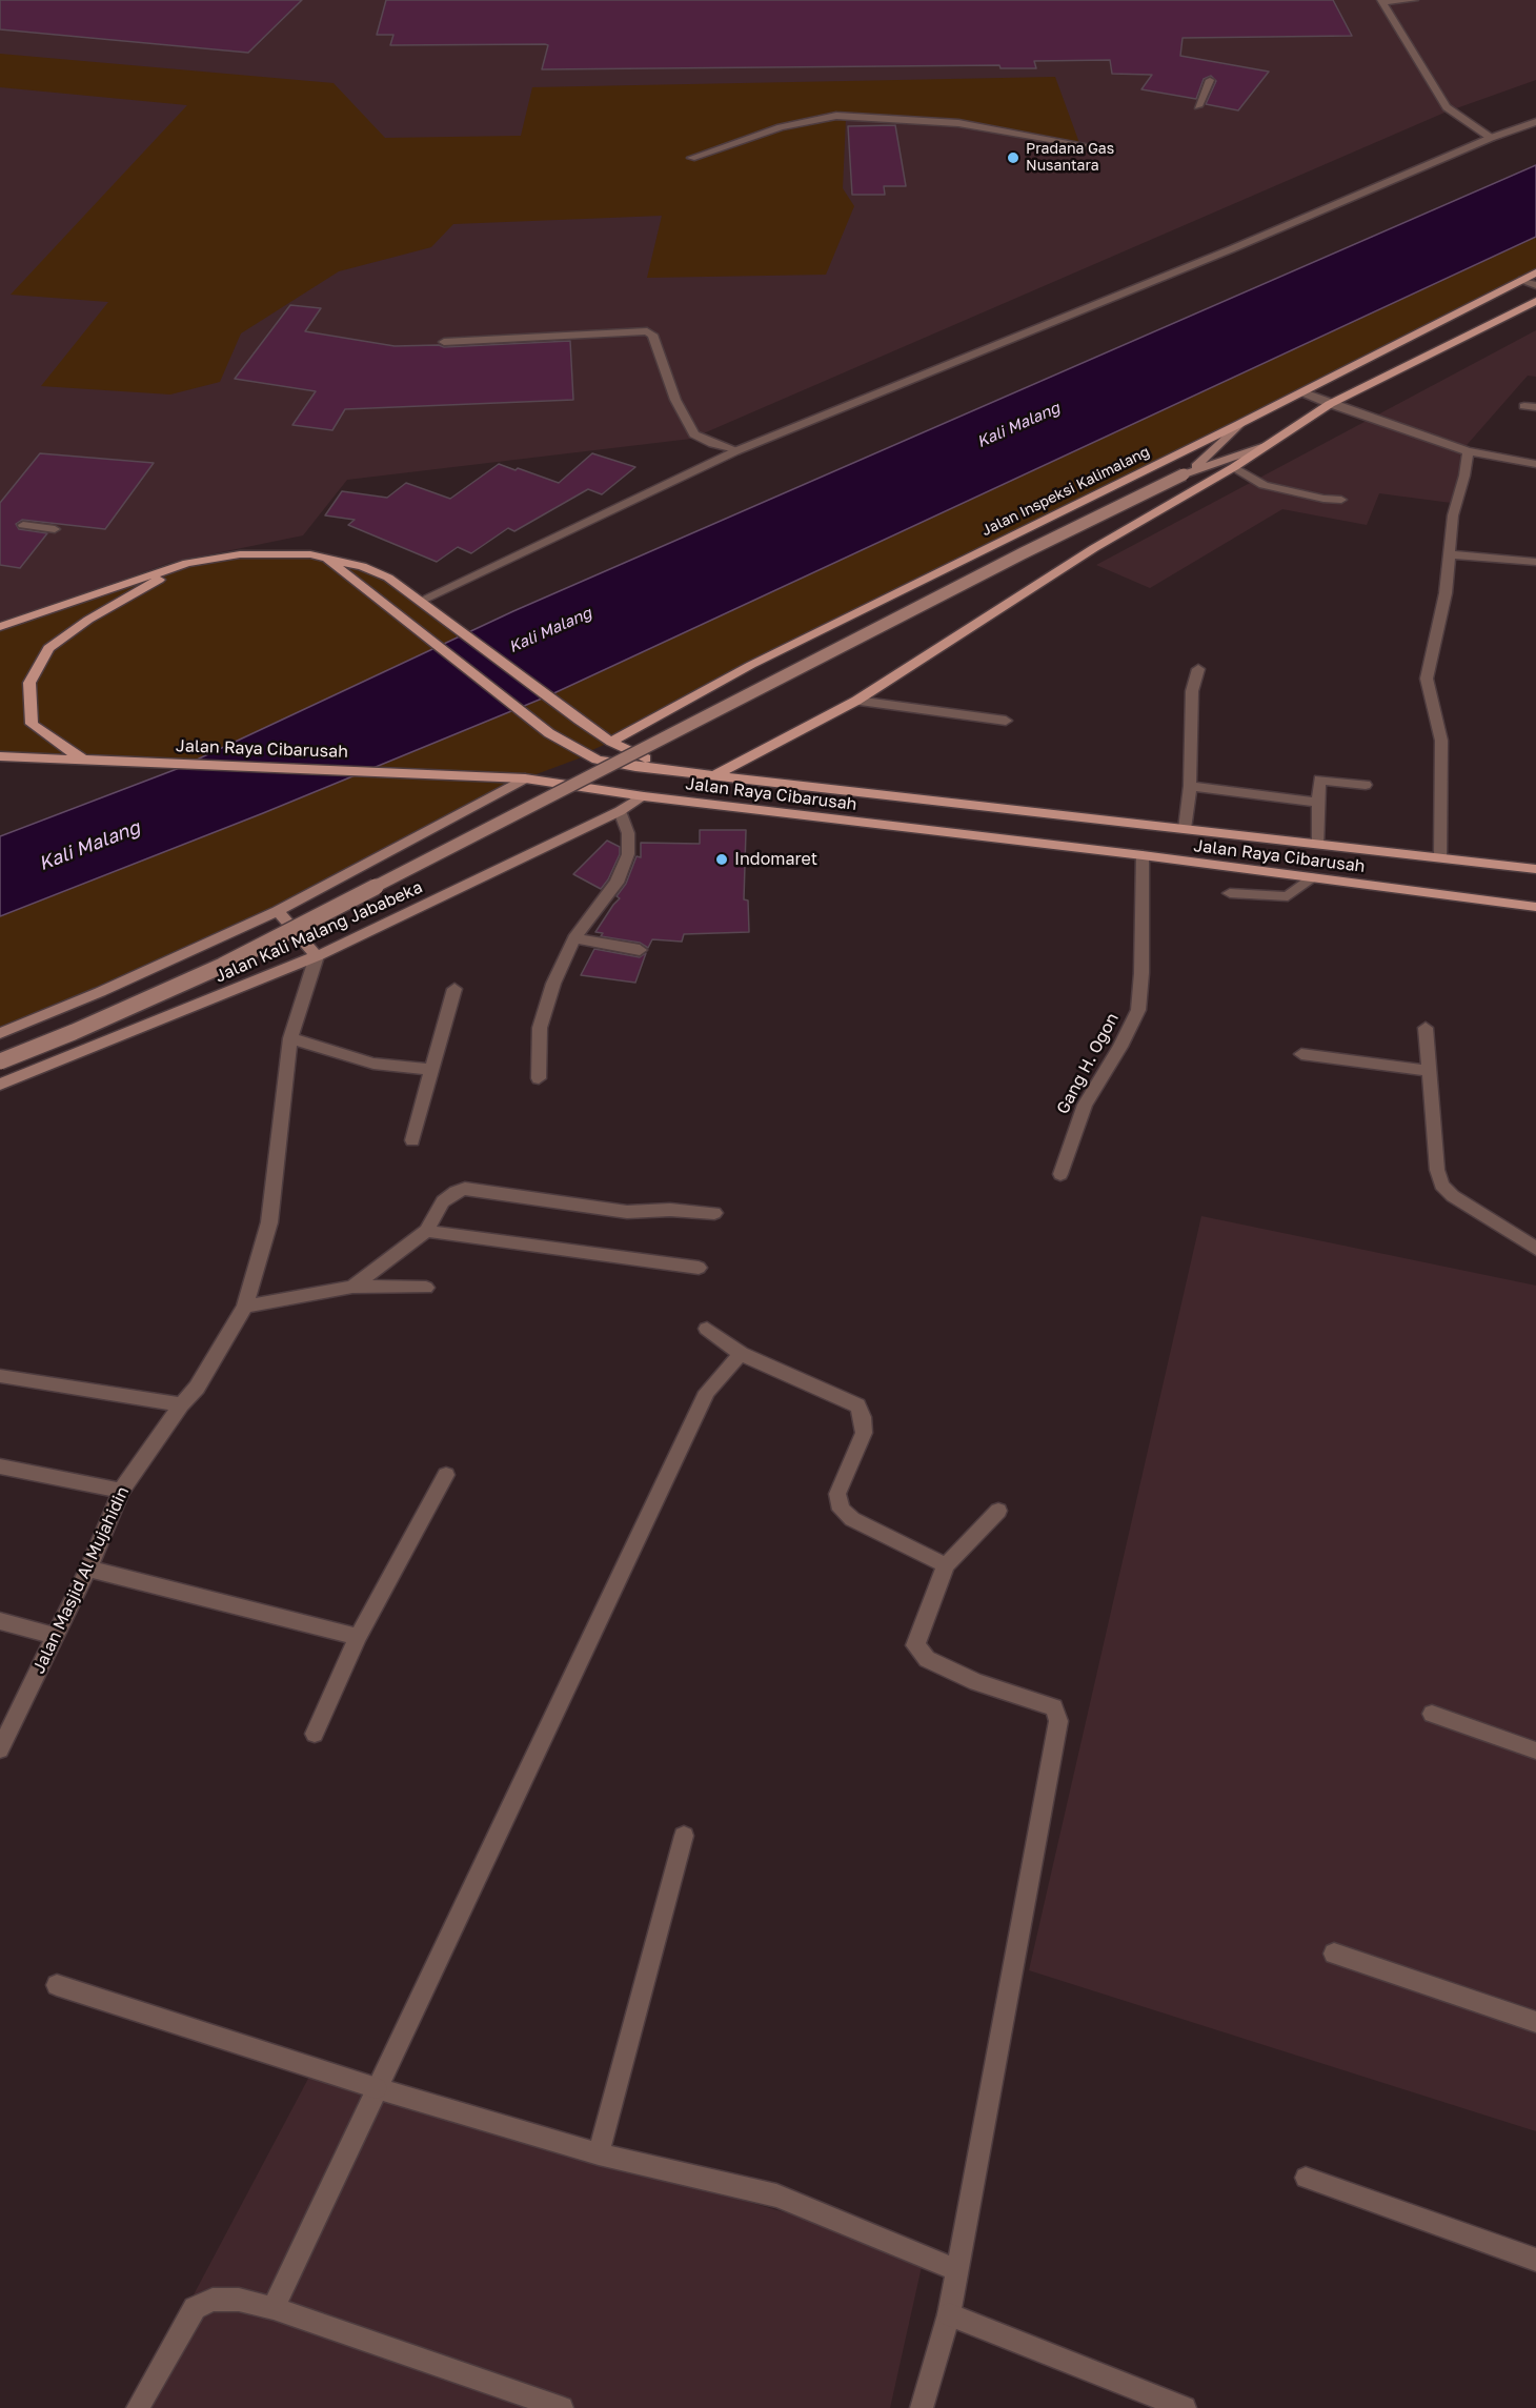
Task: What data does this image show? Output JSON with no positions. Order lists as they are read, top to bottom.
{
  "streets": {
    "main road": ["Jalan Inspeksi Kalimalang", "Jalan Raya Cibarusah", "Jalan Kali Malang Jababeka"],
    "street": ["Gang H. Ogon", "Jalan Masjid Al Mujahidin"]
  },
  "crossings": [
    ["Jalan Inspeksi Kalimalang", "Jalan Raya Cibarusah"],
    ["Jalan Raya Cibarusah", "Jalan Kali Malang Jababeka"],
    ["Jalan Raya Cibarusah", "Gang H. Ogon"],
    ["Jalan Kali Malang Jababeka", "Jalan Masjid Al Mujahidin"]
  ],
  "water": ["Kali Malang"],
  "places": ["Pradana Gas Nusantara", "Indomaret"]
}
